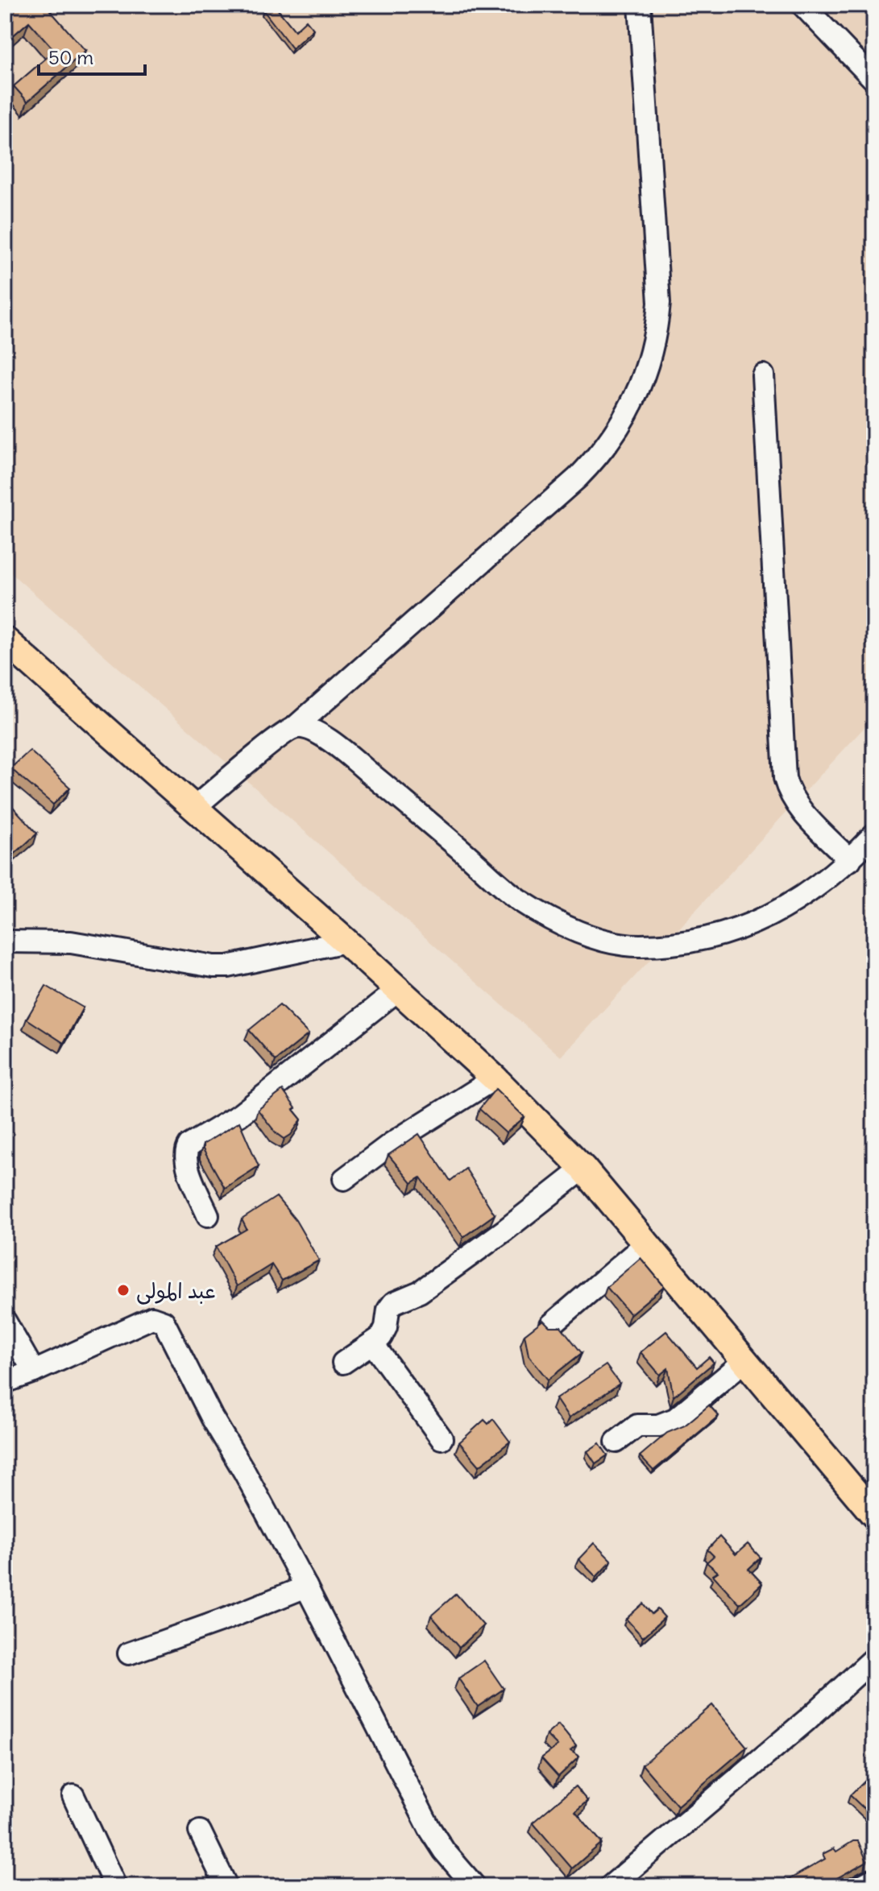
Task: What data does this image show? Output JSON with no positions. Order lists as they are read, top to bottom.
{
  "places": ["عبد المولى"],
  "scale_bar": "50 m"
}
